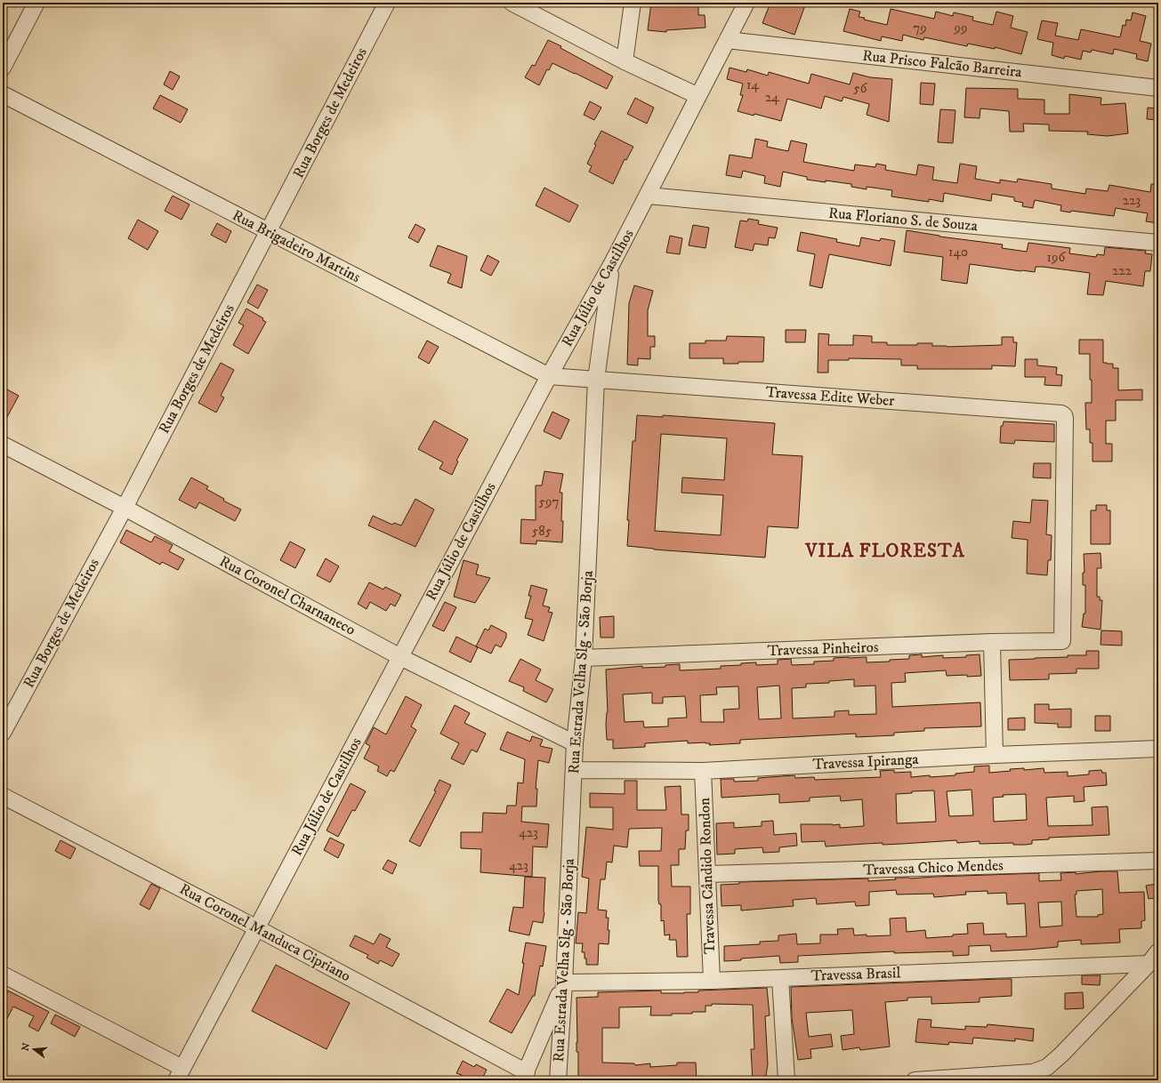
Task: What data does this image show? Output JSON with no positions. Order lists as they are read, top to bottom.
{
  "streets": {
    "street": [
      "Rua Prisco Falcão Barreira",
      "Rua Borges de Medeiros",
      "Rua Floriano S. de Souza",
      "Rua Brigadeiro Martins",
      "Rua Júlio de Castilhos",
      "Travessa Edite Weber",
      "Rua Coronel Charnaneco",
      "Travessa Pinheiros",
      "Rua Estrada Velha Slg - São Borja",
      "Travessa Ipiranga",
      "Travessa Chico Mendes",
      "Travessa Cândido Rondon",
      "Rua Coronel Manduca Cipriano",
      "Travessa Brasil"
    ]
  },
  "crossings": [
    ["Rua Prisco Falcão Barreira", "Rua Júlio de Castilhos"],
    ["Rua Borges de Medeiros", "Rua Brigadeiro Martins"],
    ["Rua Borges de Medeiros", "Rua Coronel Charnaneco"],
    ["Rua Floriano S. de Souza", "Rua Júlio de Castilhos"],
    ["Rua Brigadeiro Martins", "Rua Júlio de Castilhos"],
    ["Rua Brigadeiro Martins", "Travessa Edite Weber"],
    ["Rua Brigadeiro Martins", "Rua Estrada Velha Slg - São Borja"],
    ["Rua Júlio de Castilhos", "Rua Coronel Charnaneco"],
    ["Rua Júlio de Castilhos", "Rua Estrada Velha Slg - São Borja"],
    ["Rua Júlio de Castilhos", "Rua Coronel Manduca Cipriano"],
    ["Travessa Edite Weber", "Travessa Pinheiros"],
    ["Travessa Edite Weber", "Rua Estrada Velha Slg - São Borja"],
    ["Rua Coronel Charnaneco", "Rua Estrada Velha Slg - São Borja"],
    ["Travessa Pinheiros", "Rua Estrada Velha Slg - São Borja"],
    ["Rua Estrada Velha Slg - São Borja", "Travessa Ipiranga"],
    ["Rua Estrada Velha Slg - São Borja", "Travessa Brasil"],
    ["Travessa Ipiranga", "Travessa Cândido Rondon"],
    ["Travessa Chico Mendes", "Travessa Cândido Rondon"],
    ["Travessa Cândido Rondon", "Travessa Brasil"]
  ],
  "districts": ["VILA FLORESTA"],
  "house_numbers": [
    "79",
    "99",
    "14",
    "56",
    "24",
    "223",
    "140",
    "196",
    "222",
    "597",
    "585",
    "423",
    "423"
  ],
  "north": "left"
}
